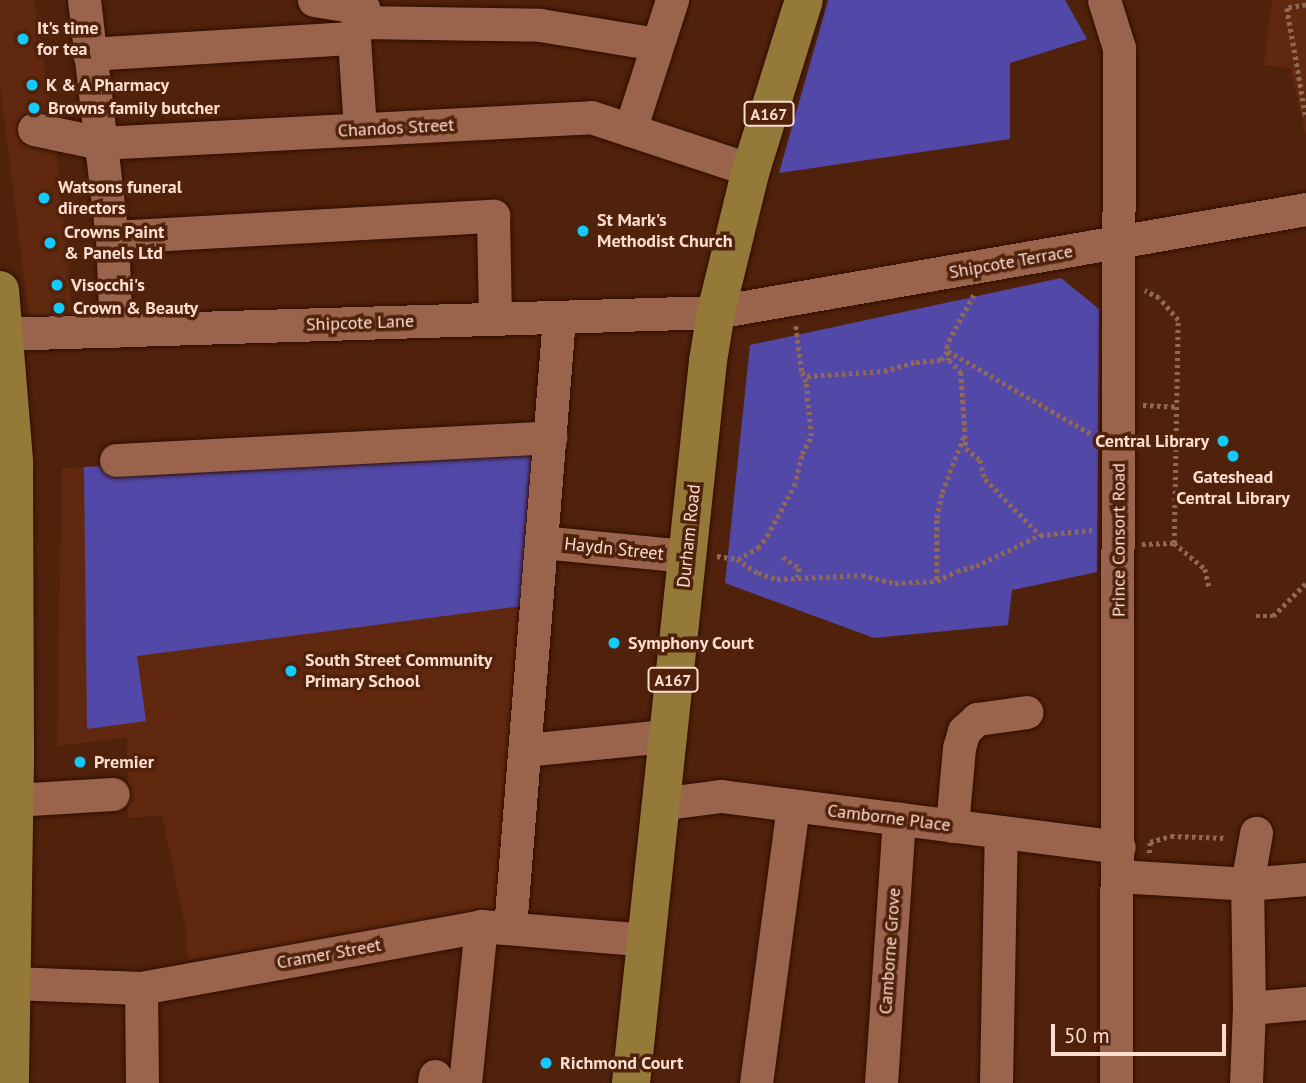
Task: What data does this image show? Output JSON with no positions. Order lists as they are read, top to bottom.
{
  "streets": {
    "main road": ["A167", "Durham Road"],
    "street": [
      "Chandos Street",
      "Shipcote Terrace",
      "Shipcote Lane",
      "Prince Consort Road",
      "Haydn Street",
      "Camborne Place",
      "Camborne Grove",
      "Cramer Street"
    ]
  },
  "crossings": [
    ["Chandos Street", "Durham Road"],
    ["Shipcote Terrace", "Shipcote Lane"],
    ["Shipcote Terrace", "Durham Road"],
    ["Shipcote Terrace", "Prince Consort Road"],
    ["Shipcote Lane", "Durham Road"],
    ["Durham Road", "Haydn Street"],
    ["Durham Road", "Camborne Place"],
    ["Durham Road", "Cramer Street"],
    ["Prince Consort Road", "Camborne Place"],
    ["Camborne Place", "Camborne Grove"]
  ],
  "places": [
    "It's time for tea",
    "K & A Pharmacy",
    "Browns family butcher",
    "Watsons funeral directors",
    "St Mark's Methodist Church",
    "Crowns Paint & Panels Ltd",
    "Visocchi's",
    "Crown & Beauty",
    "Central Library",
    "Gateshead Central Library",
    "Symphony Court",
    "South Street Community Primary School",
    "Premier",
    "Richmond Court"
  ],
  "scale_bar": "50 m"
}
